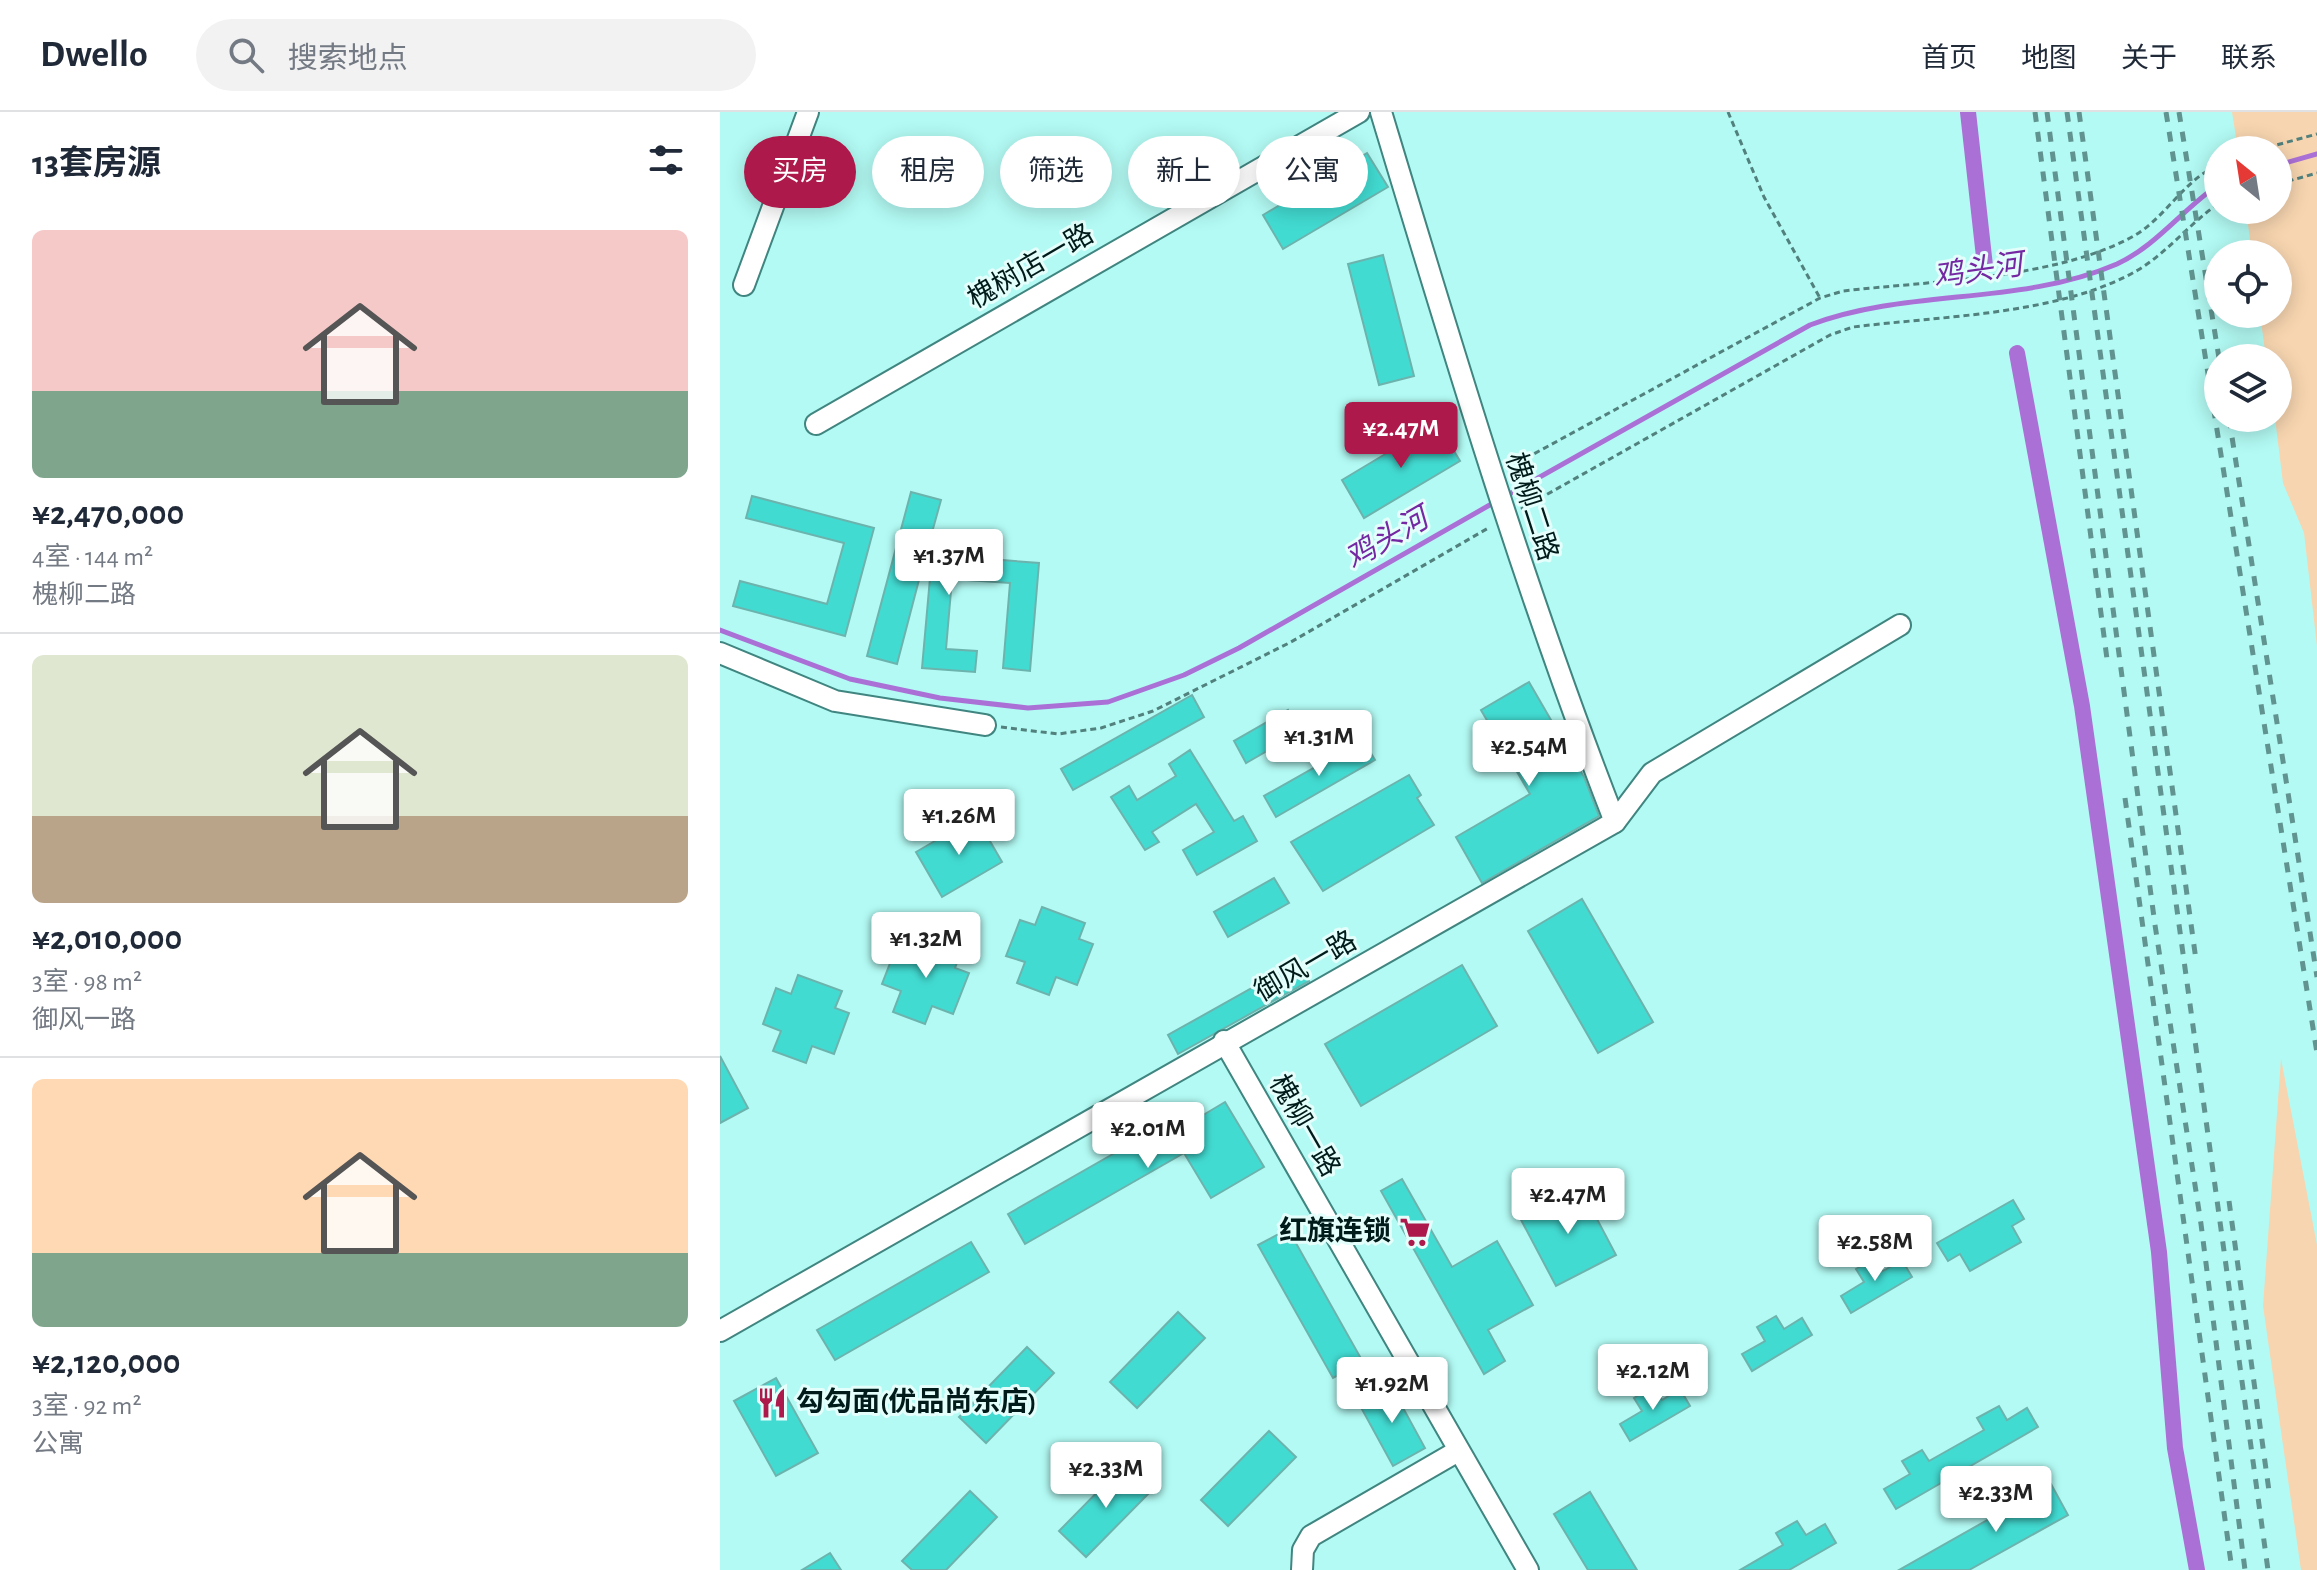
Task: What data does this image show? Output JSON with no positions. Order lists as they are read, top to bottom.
{
  "streets": {
    "street": [
      "槐树店一路",
      "槐柳二路",
      "御风一路",
      "槐柳一路"
    ]
  },
  "crossings": [
    ["槐柳二路", "御风一路"],
    ["御风一路", "槐柳一路"]
  ],
  "water": ["鸡头河"],
  "places": {
    "supermarket": ["红旗连锁"],
    "restaurant": ["勾勾面(优品尚东店)"]
  },
  "north": "top left",
  "page": {
    "header": "Dwello",
    "search": "搜索地点",
    "nav": [
      "首页",
      "地图",
      "关于",
      "联系"
    ],
    "heading": "13套房源",
    "chip": [
      "买房",
      "租房",
      "筛选",
      "新上",
      "公寓"
    ],
    "list": [
      {
        "name": "¥2,470,000",
        "note": "4室 · 144 m² · 槐柳二路"
      },
      {
        "name": "¥2,010,000",
        "note": "3室 · 98 m² · 御风一路"
      },
      {
        "name": "¥2,120,000",
        "note": "3室 · 92 m² · 公寓"
      }
    ],
    "price": [
      "¥2.47M",
      "¥1.37M",
      "¥1.31M",
      "¥2.54M",
      "¥1.26M",
      "¥1.32M",
      "¥2.01M",
      "¥2.47M",
      "¥2.58M",
      "¥2.12M",
      "¥1.92M",
      "¥2.33M",
      "¥2.33M"
    ]
  }
}
